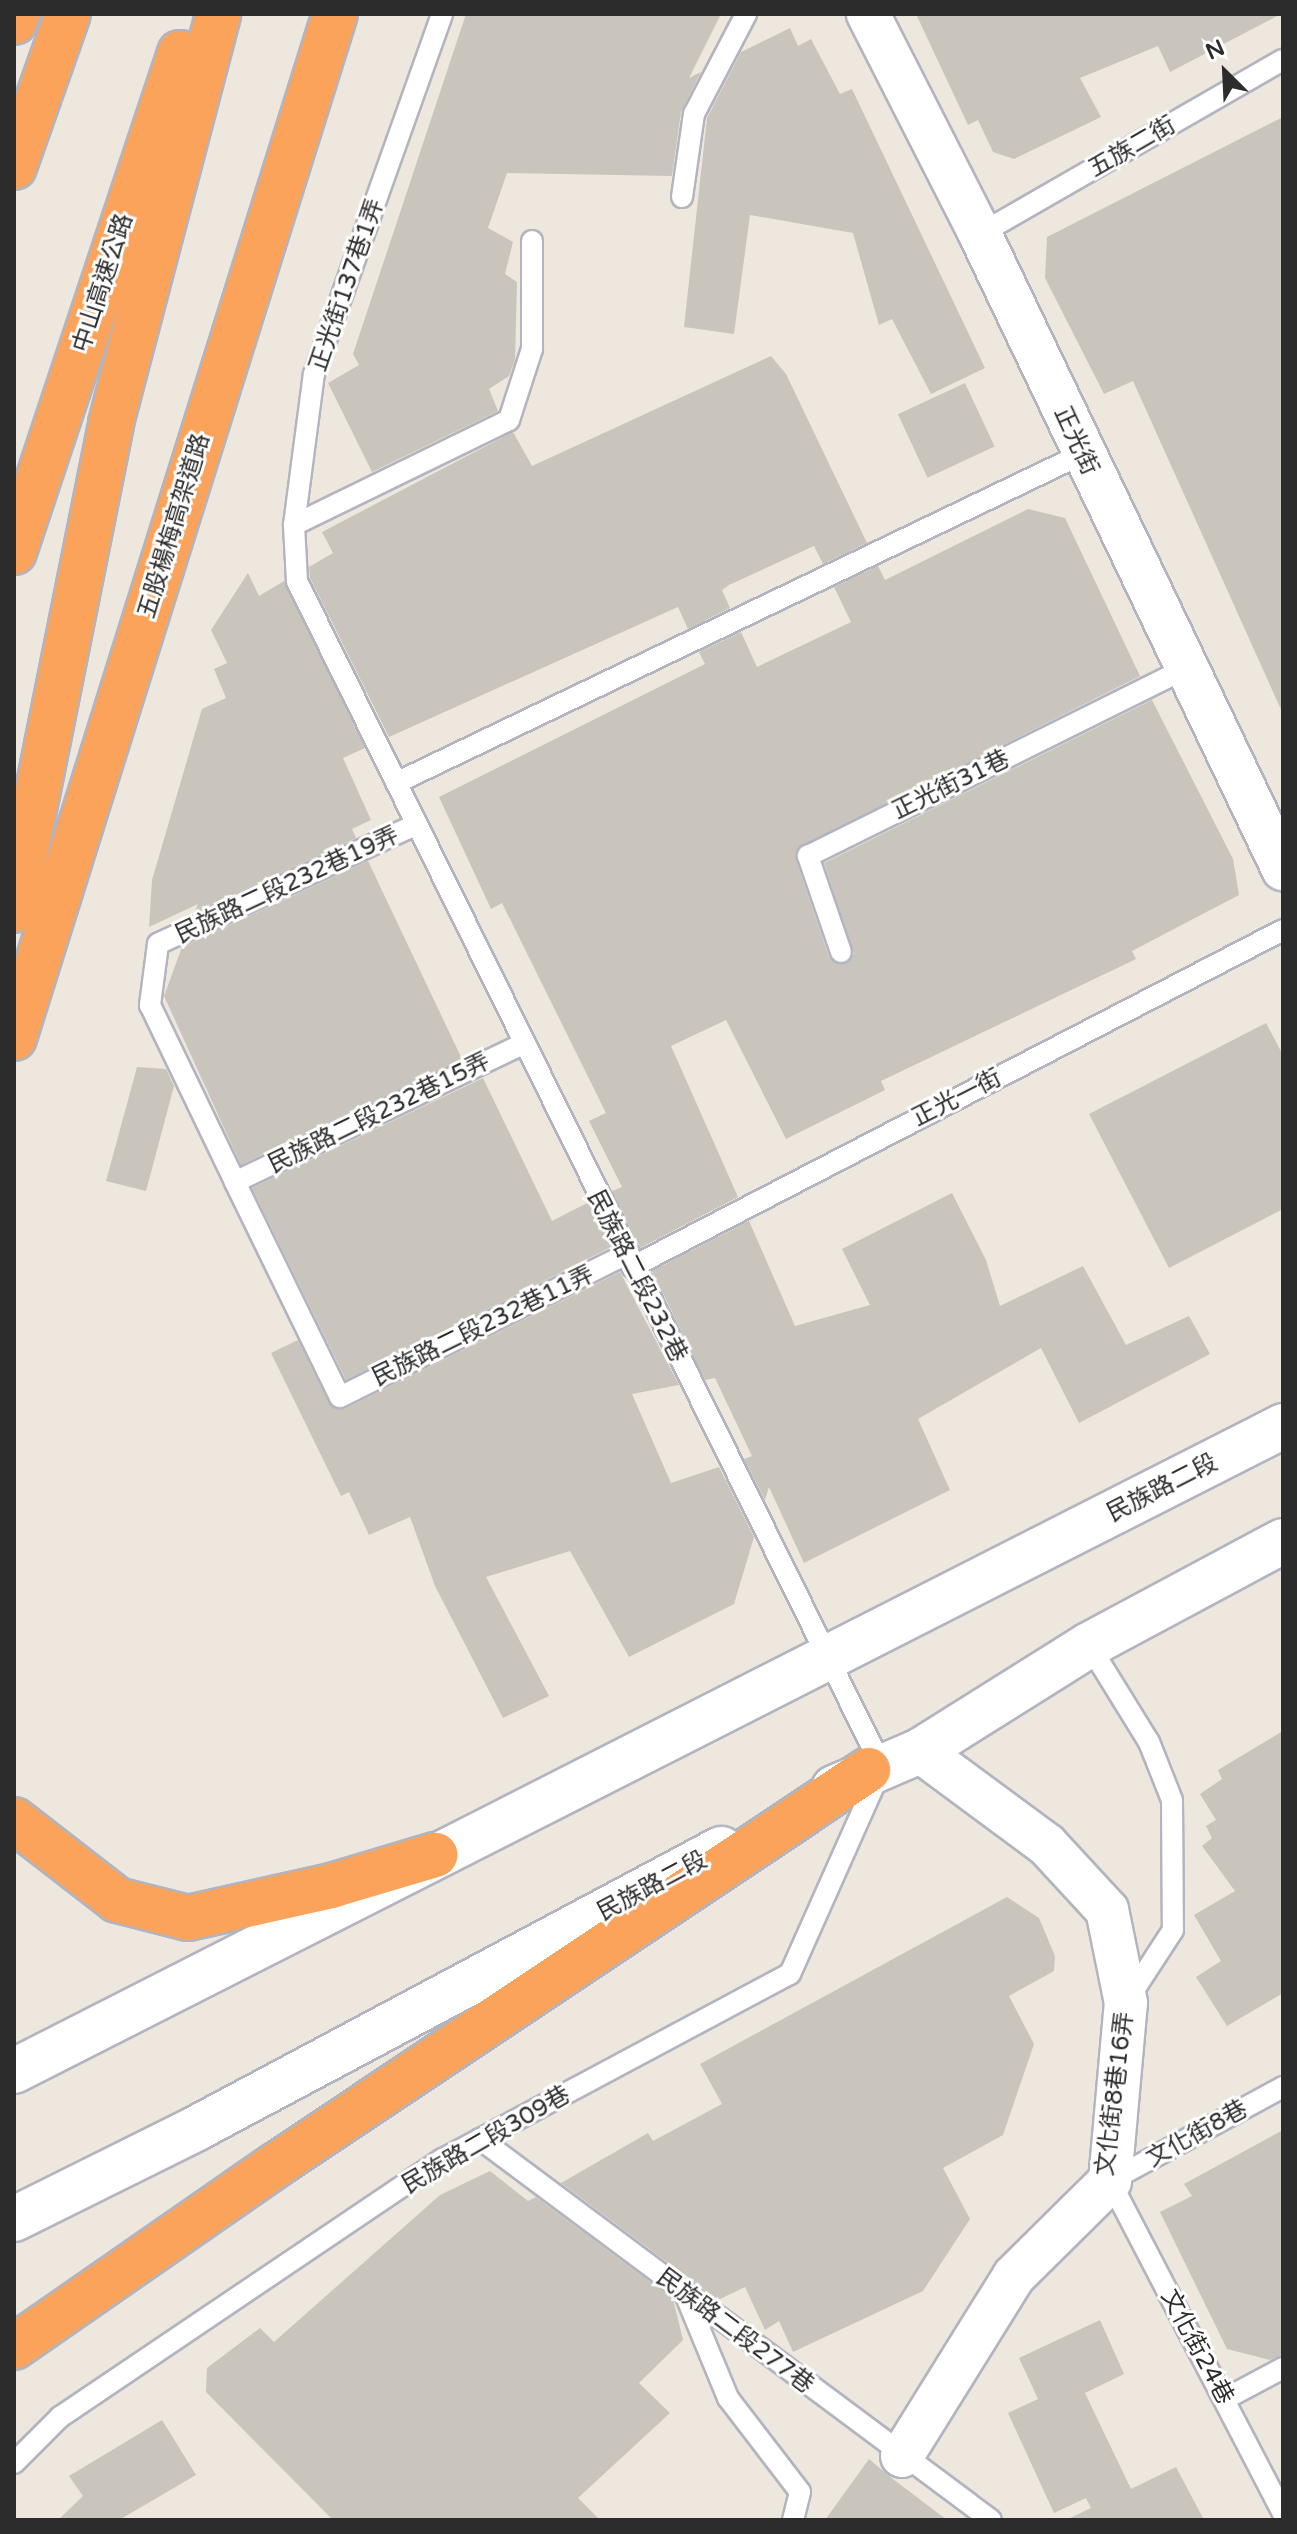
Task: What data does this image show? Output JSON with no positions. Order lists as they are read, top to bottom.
{
  "streets": {
    "highway": ["中山高速公路", "五股楊梅高架道路"],
    "main road": ["民族路二段"],
    "street": ["正光街", "文化街8巷16弄"],
    "lane": [
      "五族二街",
      "正光街137巷1弄",
      "正光街31巷",
      "民族路二段232巷19弄",
      "正光一街",
      "民族路二段232巷15弄",
      "民族路二段232巷",
      "民族路二段232巷11弄",
      "文化街8巷",
      "民族路二段309巷",
      "民族路二段277巷",
      "文化街24巷"
    ]
  },
  "crossings": [
    ["五族二街", "正光街"],
    ["正光街137巷1弄", "民族路二段232巷"],
    ["正光街", "正光街31巷"],
    ["民族路二段232巷19弄", "民族路二段232巷15弄"],
    ["民族路二段232巷19弄", "民族路二段232巷"],
    ["民族路二段232巷19弄", "民族路二段232巷11弄"],
    ["正光一街", "民族路二段232巷"],
    ["正光一街", "民族路二段232巷11弄"],
    ["民族路二段232巷15弄", "民族路二段232巷"],
    ["民族路二段232巷15弄", "民族路二段232巷11弄"],
    ["民族路二段232巷", "民族路二段232巷11弄"],
    ["民族路二段232巷", "民族路二段"],
    ["民族路二段232巷", "文化街8巷16弄"],
    ["民族路二段232巷", "民族路二段309巷"],
    ["民族路二段", "文化街8巷16弄"],
    ["民族路二段", "民族路二段309巷"],
    ["文化街8巷16弄", "文化街8巷"],
    ["文化街8巷16弄", "民族路二段309巷"],
    ["文化街8巷16弄", "民族路二段277巷"],
    ["文化街8巷16弄", "文化街24巷"],
    ["文化街8巷", "文化街24巷"],
    ["民族路二段309巷", "民族路二段277巷"]
  ],
  "north": "top left"
}
